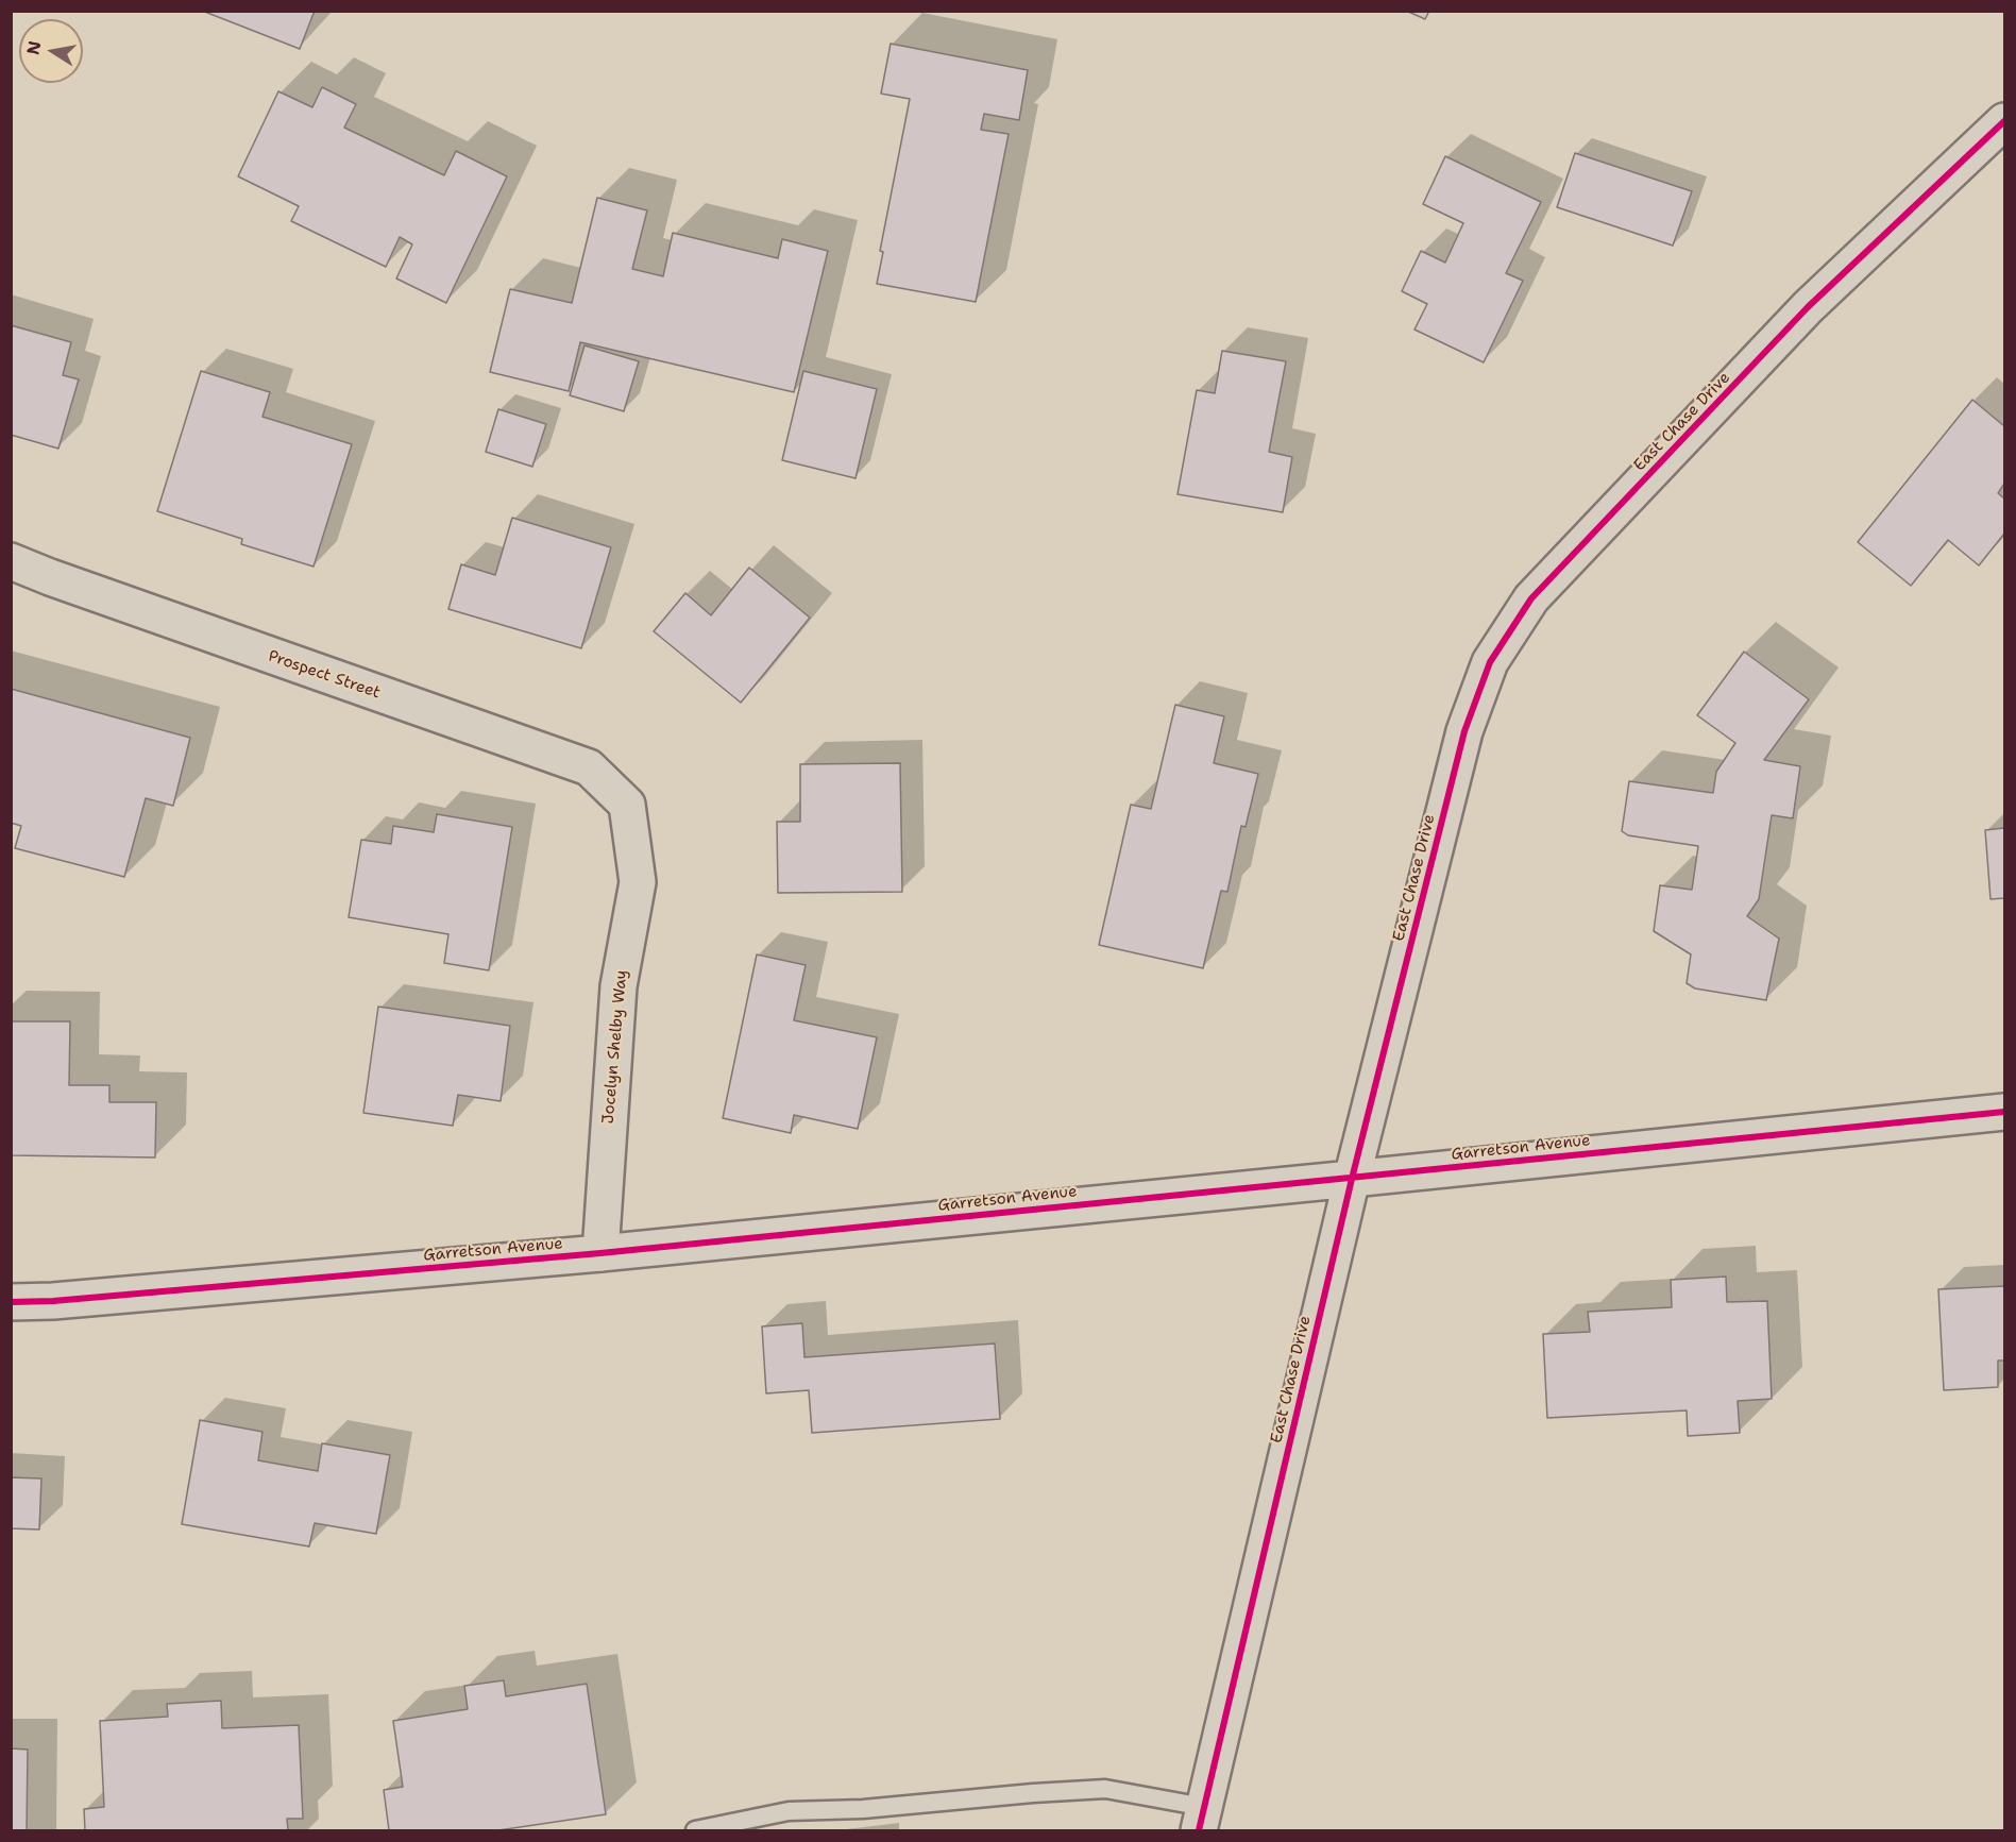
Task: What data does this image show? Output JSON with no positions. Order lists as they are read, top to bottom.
{
  "streets": {
    "street": [
      "East Chase Drive",
      "Prospect Street",
      "Jocelyn Shelby Way",
      "Garretson Avenue"
    ]
  },
  "crossings": [
    ["East Chase Drive", "Garretson Avenue"],
    ["Prospect Street", "Jocelyn Shelby Way"],
    ["Jocelyn Shelby Way", "Garretson Avenue"]
  ],
  "north": "left"
}
